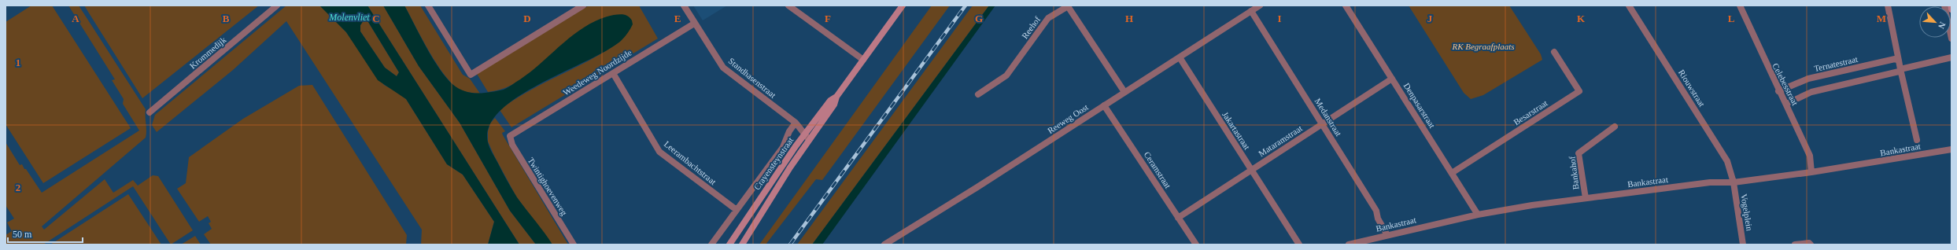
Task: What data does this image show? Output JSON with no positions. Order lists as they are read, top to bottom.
{
  "streets": {
    "main road": ["Crayensteynstraat"],
    "street": [
      "Reehof",
      "Krommedijk",
      "Ternatestraat",
      "Weedeweg Noordzijde",
      "Standhasenstraat",
      "Celebesstraat",
      "Riouwstraat",
      "Denpasarstraat",
      "Besarstraat",
      "Medanstraat",
      "Reeweg Oost",
      "Jakartastraat",
      "Mataramstraat",
      "Bankastraat",
      "Leerambachtstraat",
      "Ceramstraat",
      "Bankahof",
      "Twintighoevenweg",
      "Vogelplein"
    ]
  },
  "crossings": [
    ["Reehof", "Reeweg Oost"],
    ["Ternatestraat", "Celebesstraat"],
    ["Weedeweg Noordzijde", "Standhasenstraat"],
    ["Weedeweg Noordzijde", "Leerambachtstraat"],
    ["Weedeweg Noordzijde", "Twintighoevenweg"],
    ["Standhasenstraat", "Crayensteynstraat"],
    ["Celebesstraat", "Bankastraat"],
    ["Riouwstraat", "Bankastraat"],
    ["Riouwstraat", "Vogelplein"],
    ["Denpasarstraat", "Besarstraat"],
    ["Denpasarstraat", "Mataramstraat"],
    ["Denpasarstraat", "Bankastraat"],
    ["Medanstraat", "Reeweg Oost"],
    ["Medanstraat", "Mataramstraat"],
    ["Medanstraat", "Bankastraat"],
    ["Reeweg Oost", "Jakartastraat"],
    ["Reeweg Oost", "Ceramstraat"],
    ["Jakartastraat", "Mataramstraat"],
    ["Mataramstraat", "Ceramstraat"],
    ["Bankastraat", "Bankahof"],
    ["Bankastraat", "Vogelplein"],
    ["Leerambachtstraat", "Crayensteynstraat"]
  ],
  "water": ["Molenvliet"],
  "parks": ["RK Begraafplaats"],
  "scale_bar": "50 m",
  "north": "bottom right",
  "grid": {
    "columns": [
      "A",
      "B",
      "C",
      "D",
      "E",
      "F",
      "G",
      "H",
      "I",
      "J",
      "K",
      "L",
      "M"
    ],
    "rows": ["1", "2"]
  }
}
